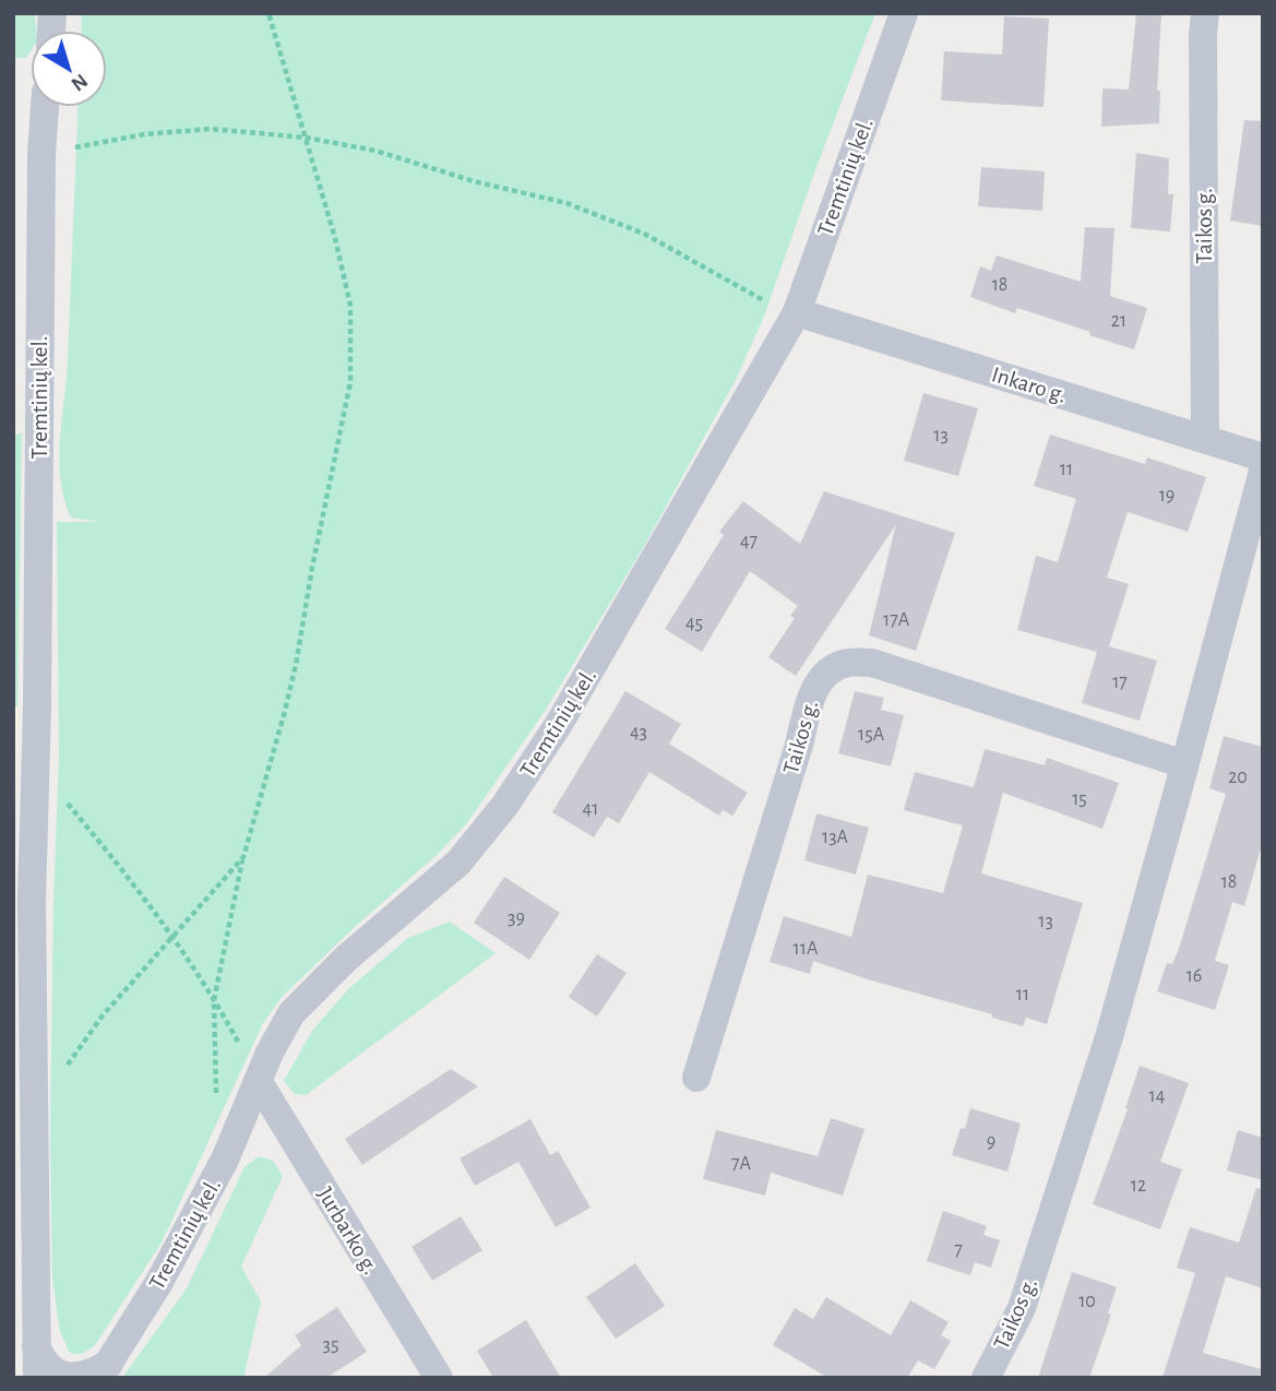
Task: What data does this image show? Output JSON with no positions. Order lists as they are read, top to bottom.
{
  "streets": {
    "street": [
      "Tremtinių kel.",
      "Taikos g.",
      "Inkaro g.",
      "Jurbarko g."
    ]
  },
  "crossings": [
    ["Tremtinių kel.", "Inkaro g."],
    ["Tremtinių kel.", "Jurbarko g."],
    ["Taikos g.", "Inkaro g."]
  ],
  "house_numbers": [
    "18",
    "21",
    "13",
    "11",
    "19",
    "47",
    "17A",
    "45",
    "17",
    "43",
    "15A",
    "20",
    "15",
    "41",
    "13A",
    "18",
    "39",
    "13",
    "11A",
    "16",
    "11",
    "14",
    "9",
    "7A",
    "12",
    "7",
    "10",
    "35"
  ],
  "north": "bottom right"
}
